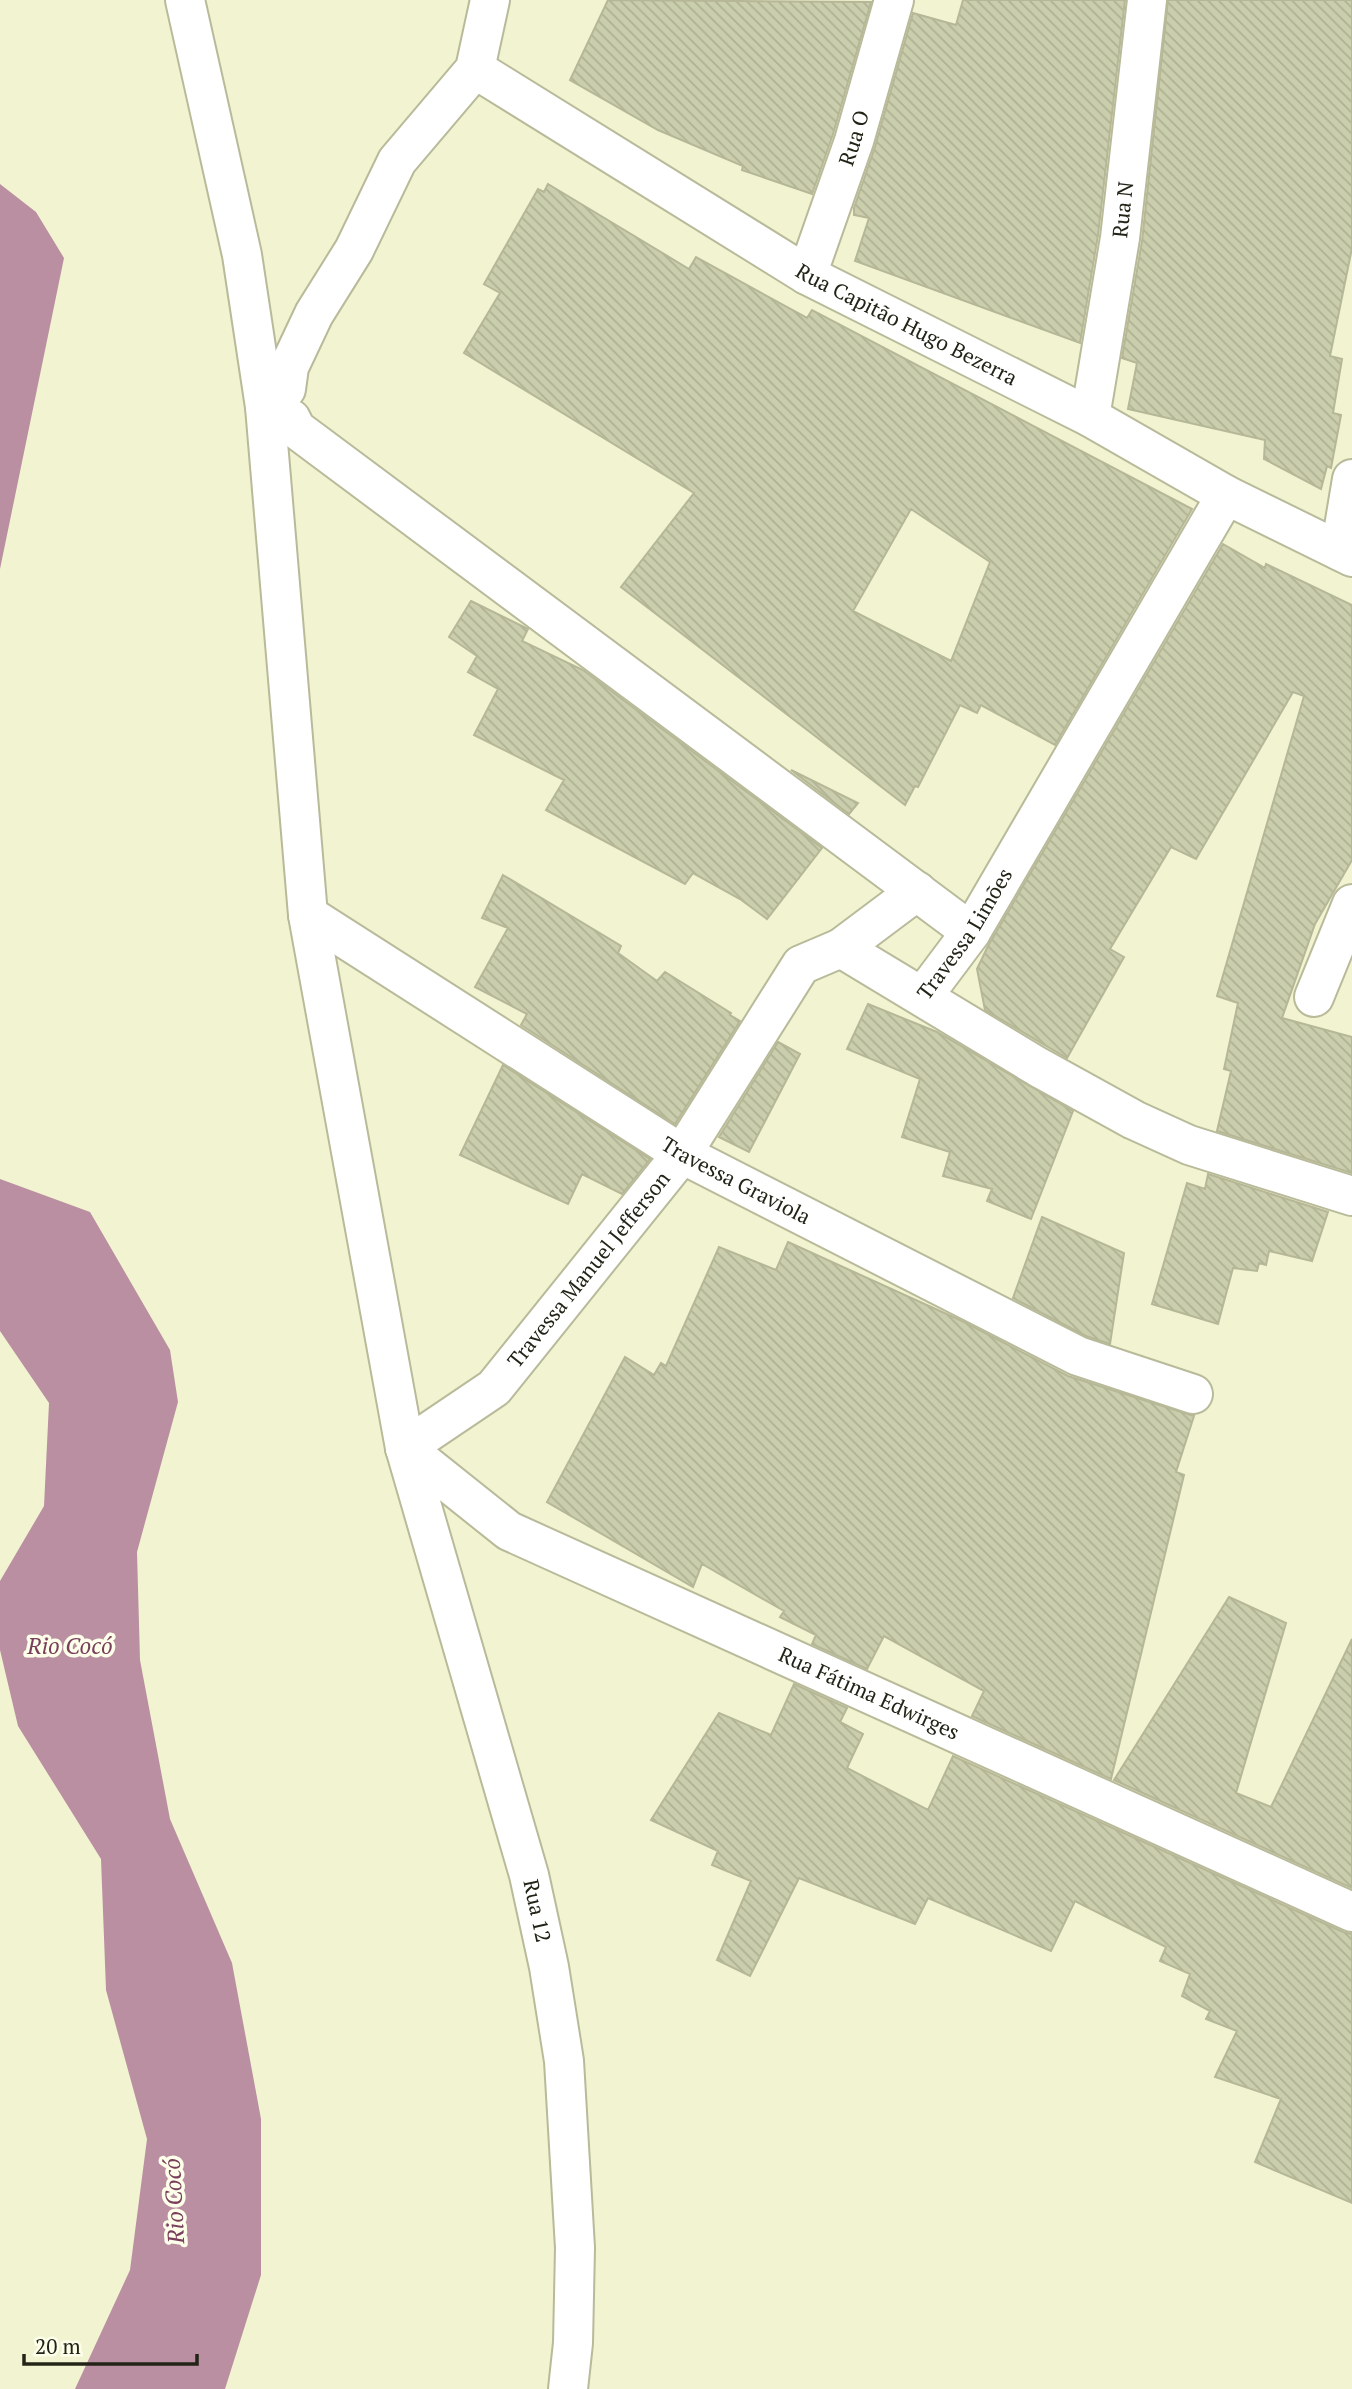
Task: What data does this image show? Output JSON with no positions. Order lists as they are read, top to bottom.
{
  "streets": {
    "street": [
      "Rua O",
      "Rua N",
      "Rua Capitão Hugo Bezerra",
      "Travessa Limões",
      "Travessa Graviola",
      "Travessa Manuel Jefferson",
      "Rua Fátima Edwirges",
      "Rua 12"
    ]
  },
  "crossings": [
    ["Rua O", "Rua Capitão Hugo Bezerra"],
    ["Rua N", "Rua Capitão Hugo Bezerra"],
    ["Rua Capitão Hugo Bezerra", "Travessa Limões"],
    ["Travessa Graviola", "Travessa Manuel Jefferson"],
    ["Travessa Graviola", "Rua 12"],
    ["Travessa Manuel Jefferson", "Rua Fátima Edwirges"],
    ["Travessa Manuel Jefferson", "Rua 12"],
    ["Rua Fátima Edwirges", "Rua 12"]
  ],
  "water": ["Rio Cocó"],
  "scale_bar": "20 m"
}
